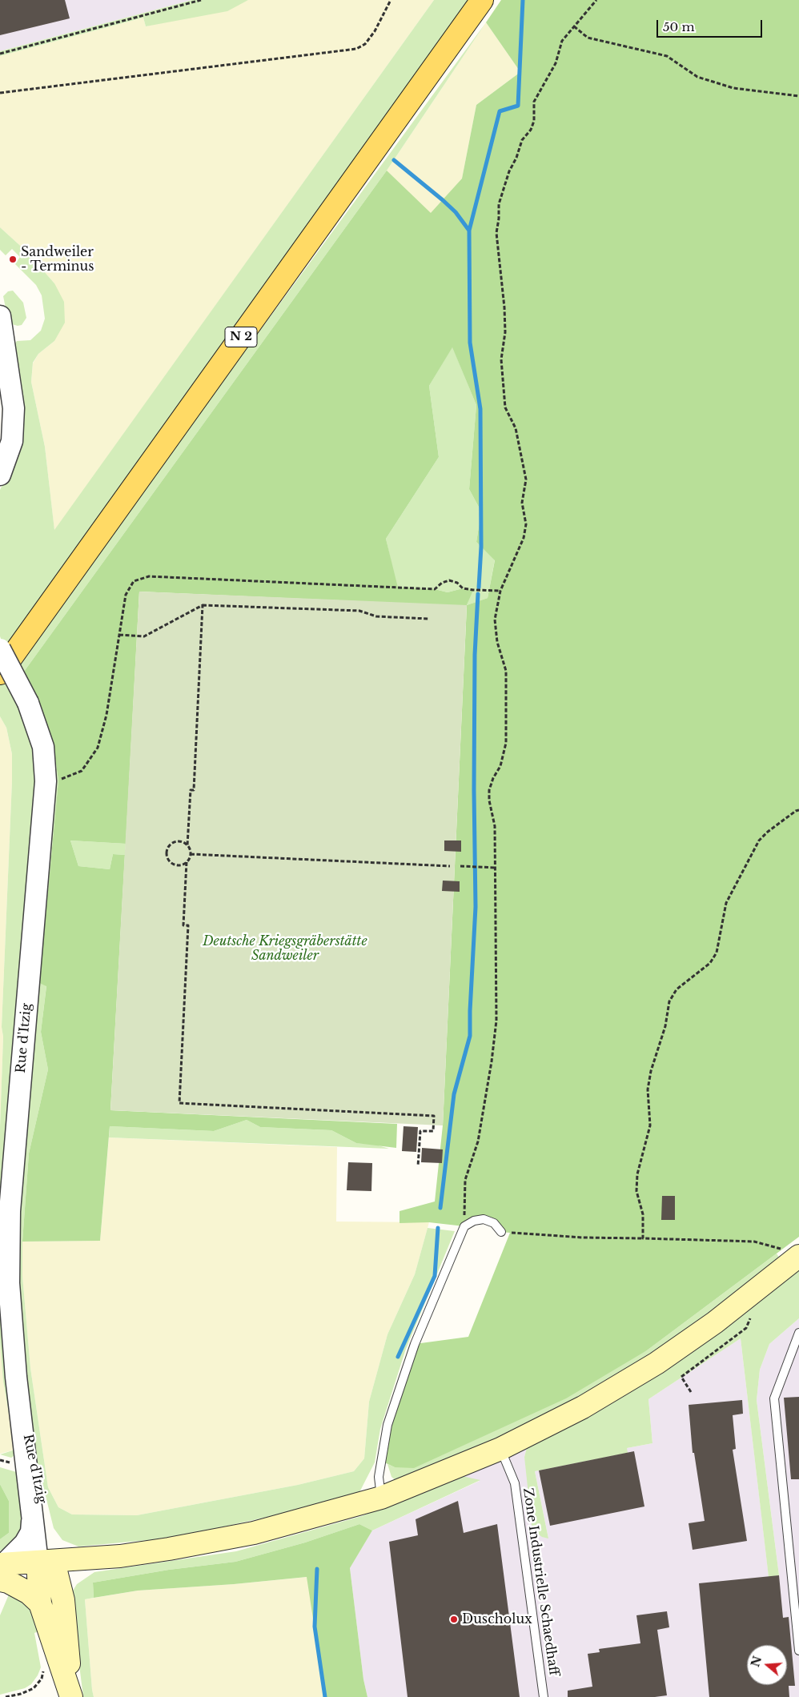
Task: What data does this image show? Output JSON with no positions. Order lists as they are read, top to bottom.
{
  "streets": {
    "main road": ["N 2"],
    "street": ["Rue d'Itzig"],
    "lane": ["Zone Industrielle Schaedhaff"]
  },
  "parks": ["Deutsche Kriegsgräberstätte Sandweiler"],
  "places": ["Sandweiler - Terminus", "Duscholux"],
  "scale_bar": "50 m",
  "north": "left"
}
